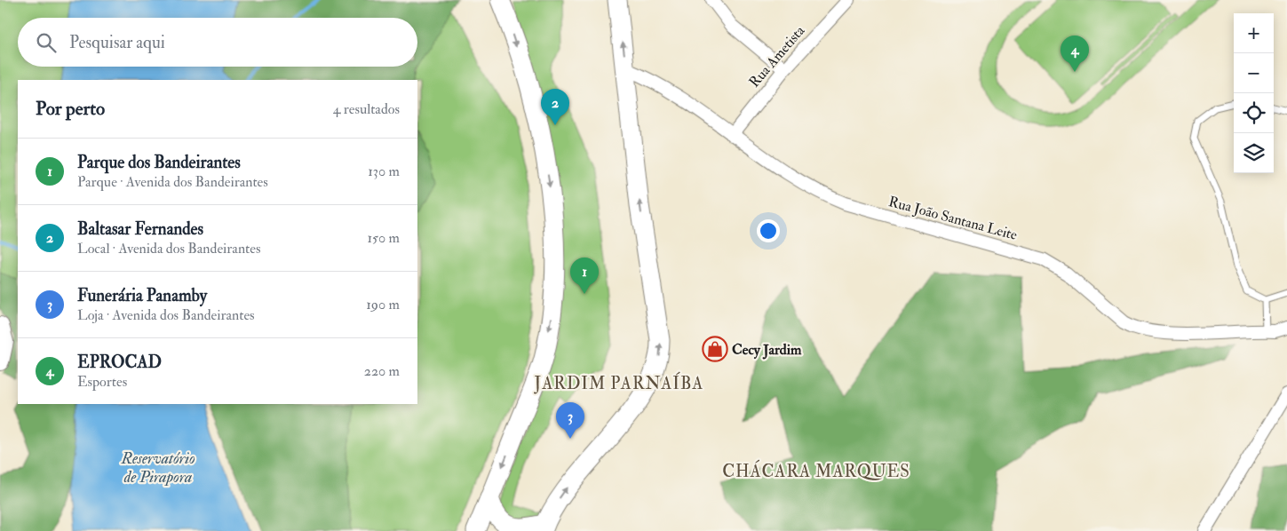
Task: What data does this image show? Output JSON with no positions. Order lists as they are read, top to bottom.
{
  "streets": {
    "street": ["Rua Ametista", "Rua João Santana Leite"]
  },
  "crossings": [
    ["Rua Ametista", "Rua João Santana Leite"]
  ],
  "districts": ["JARDIM PARNAÍBA", "CHÁCARA MARQUES"],
  "water": ["Reservatório de Pirapora"],
  "places": {
    "shop": ["Cecy Jardim"]
  },
  "page": {
    "map_buttons": ["+", "−"],
    "search": "Pesquisar aqui",
    "pins": [
      "4",
      "2",
      "1",
      "3"
    ],
    "heading": ["Por perto", "4 resultados"],
    "list": [
      {
        "mark": "1",
        "name": "Parque dos Bandeirantes",
        "note": "Parque · Avenida dos Bandeirantes",
        "value": "130 m"
      },
      {
        "mark": "2",
        "name": "Baltasar Fernandes",
        "note": "Local · Avenida dos Bandeirantes",
        "value": "150 m"
      },
      {
        "mark": "3",
        "name": "Funerária Panamby",
        "note": "Loja · Avenida dos Bandeirantes",
        "value": "190 m"
      },
      {
        "mark": "4",
        "name": "EPROCAD",
        "note": "Esportes",
        "value": "220 m"
      }
    ]
  }
}
